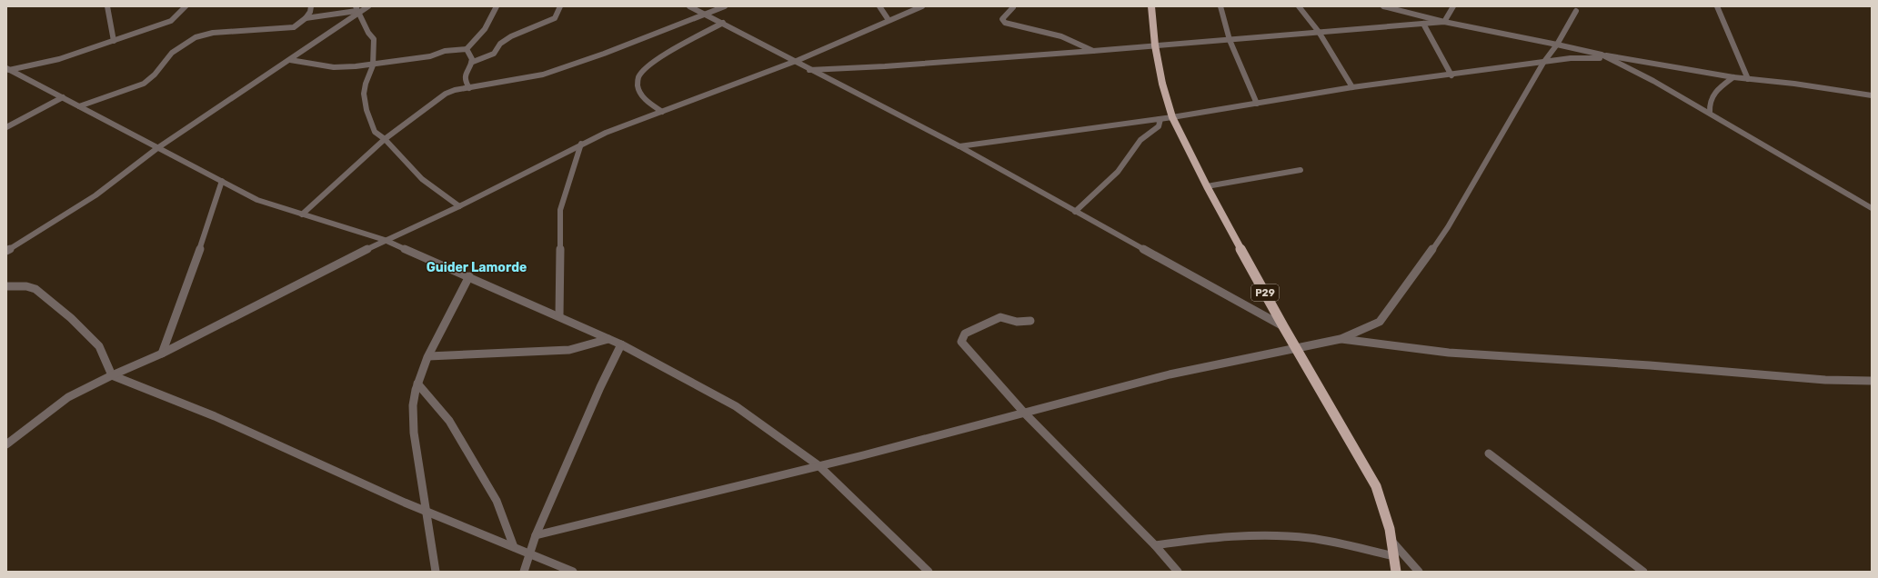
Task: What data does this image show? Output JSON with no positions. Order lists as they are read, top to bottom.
{
  "streets": {
    "main road": ["P29"]
  },
  "districts": ["Guider Lamorde"]
}
